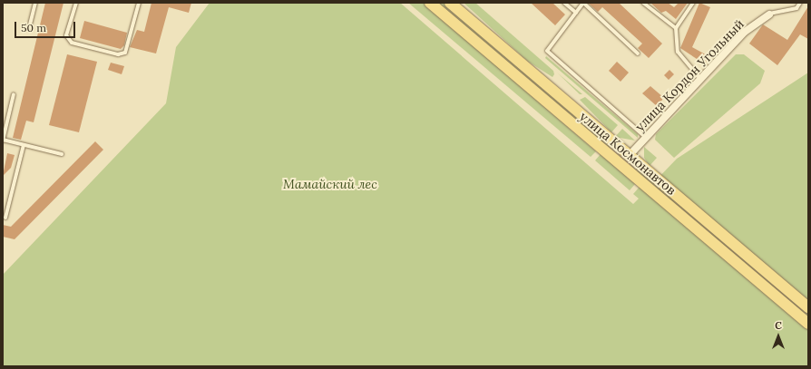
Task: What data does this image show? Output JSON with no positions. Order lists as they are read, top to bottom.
{
  "streets": {
    "main road": ["улица Космонавтов"],
    "street": ["улица Кордон Угольный"]
  },
  "crossings": [
    ["улица Кордон Угольный", "улица Космонавтов"]
  ],
  "parks": ["Мамайский лес"],
  "scale_bar": "50 m",
  "north": "top"
}
